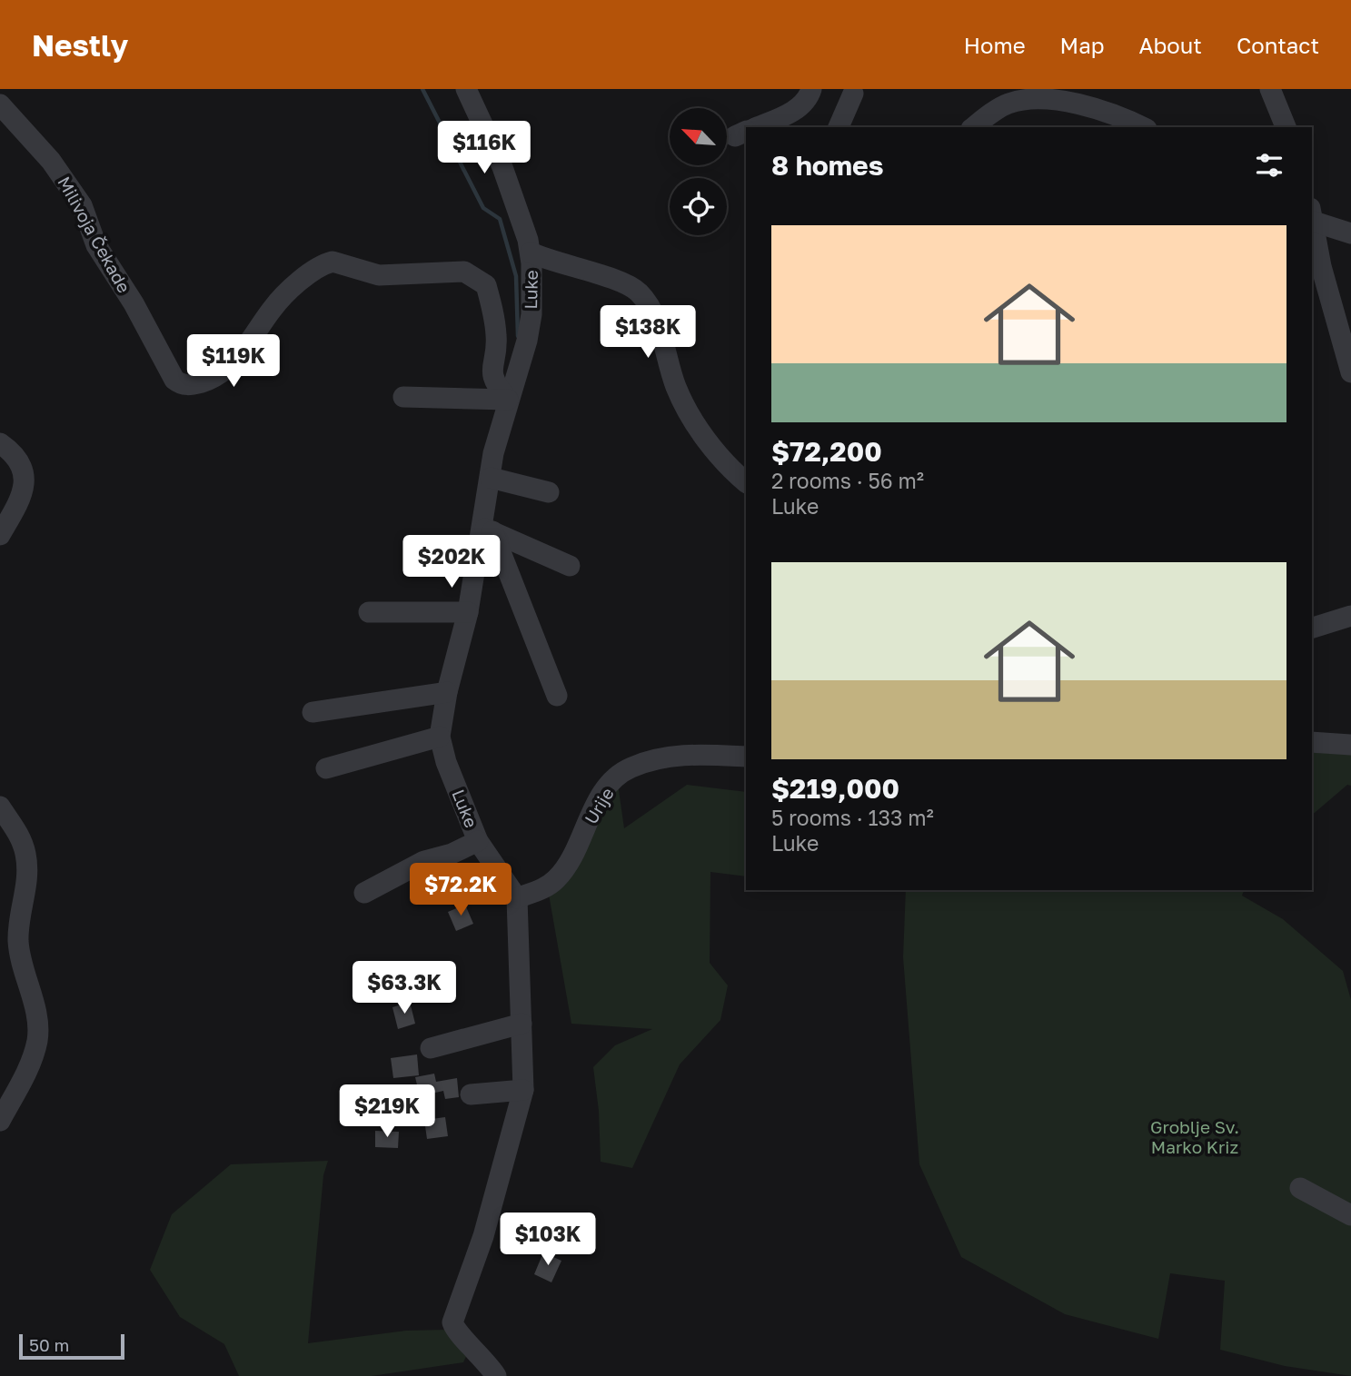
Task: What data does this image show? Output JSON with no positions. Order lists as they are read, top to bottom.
{
  "streets": {
    "street": ["Milivoja Čekade", "Luke", "Urije"]
  },
  "crossings": [
    ["Milivoja Čekade", "Luke"],
    ["Luke", "Urije"]
  ],
  "parks": ["Groblje Sv. Marko Kriz"],
  "scale_bar": "50 m",
  "north": "top left",
  "page": {
    "header": "Nestly",
    "nav": [
      "Home",
      "Map",
      "About",
      "Contact"
    ],
    "price": [
      "$116K",
      "$138K",
      "$119K",
      "$202K",
      "$72.2K",
      "$63.3K",
      "$219K",
      "$103K"
    ],
    "heading": "8 homes",
    "list": [
      {
        "name": "$72,200",
        "note": "2 rooms · 56 m² · Luke"
      },
      {
        "name": "$219,000",
        "note": "5 rooms · 133 m² · Luke"
      }
    ],
    "scale": "50 m"
  }
}
